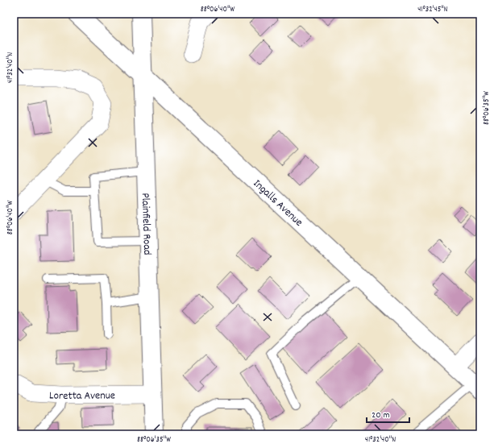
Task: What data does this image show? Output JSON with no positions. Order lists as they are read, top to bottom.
{
  "streets": {
    "street": ["Ingalls Avenue", "Plainfield Road", "Loretta Avenue"]
  },
  "crossings": [
    ["Ingalls Avenue", "Plainfield Road"],
    ["Plainfield Road", "Loretta Avenue"]
  ],
  "scale_bar": "20 m",
  "coordinates": [
    "88°06'40\"W",
    "41°32'45\"N",
    "41°32'40\"N",
    "88°06'35\"W"
  ]
}
